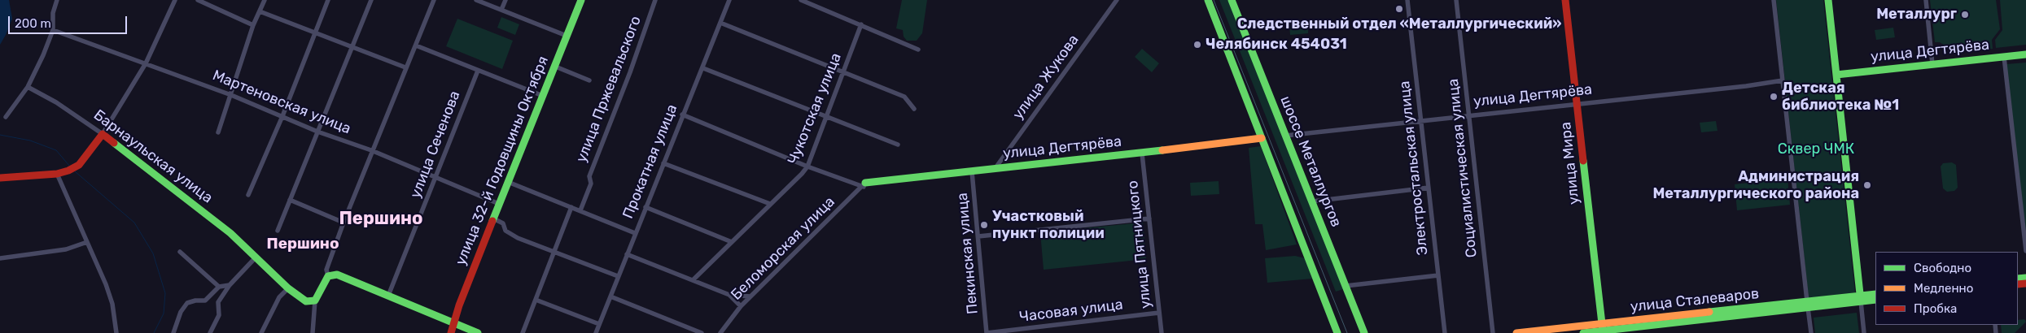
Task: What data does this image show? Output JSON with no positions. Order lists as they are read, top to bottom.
{
  "streets": {
    "main road": [
      "улица Дегтярёва",
      "Барнаульская улица",
      "улица 32-й Годовщины Октября",
      "шоссе Металлургов",
      "улица Мира",
      "улица Сталеваров"
    ],
    "street": [
      "улица Жукова",
      "улица Пржевальского",
      "Мартеновская улица",
      "Чукотская улица",
      "улица Сеченова",
      "Прокатная улица",
      "Электростальская улица",
      "Социалистическая улица",
      "улица Пятницкого",
      "Беломорская улица",
      "Пекинская улица",
      "Часовая улица"
    ]
  },
  "crossings": [
    ["улица Дегтярёва", "улица Жукова"],
    ["улица Дегтярёва", "шоссе Металлургов"],
    ["улица Дегтярёва", "улица Мира"],
    ["улица Дегтярёва", "Электростальская улица"],
    ["улица Дегтярёва", "Социалистическая улица"],
    ["улица Дегтярёва", "улица Пятницкого"],
    ["улица Дегтярёва", "Беломорская улица"],
    ["улица Дегтярёва", "Пекинская улица"],
    ["Мартеновская улица", "улица Сеченова"],
    ["Мартеновская улица", "улица 32-й Годовщины Октября"],
    ["улица Мира", "улица Сталеваров"],
    ["улица Пятницкого", "Часовая улица"],
    ["Пекинская улица", "Часовая улица"]
  ],
  "districts": ["Першино", "Першино"],
  "parks": ["Сквер ЧМК"],
  "places": [
    "Следственный отдел «Металлургический»",
    "Металлург",
    "Челябинск 454031",
    "Детская библиотека №1",
    "Администрация Металлургического района",
    "Участковый пункт полиции"
  ],
  "legend": ["Свободно", "Медленно", "Пробка"],
  "scale_bar": "200 m"
}
